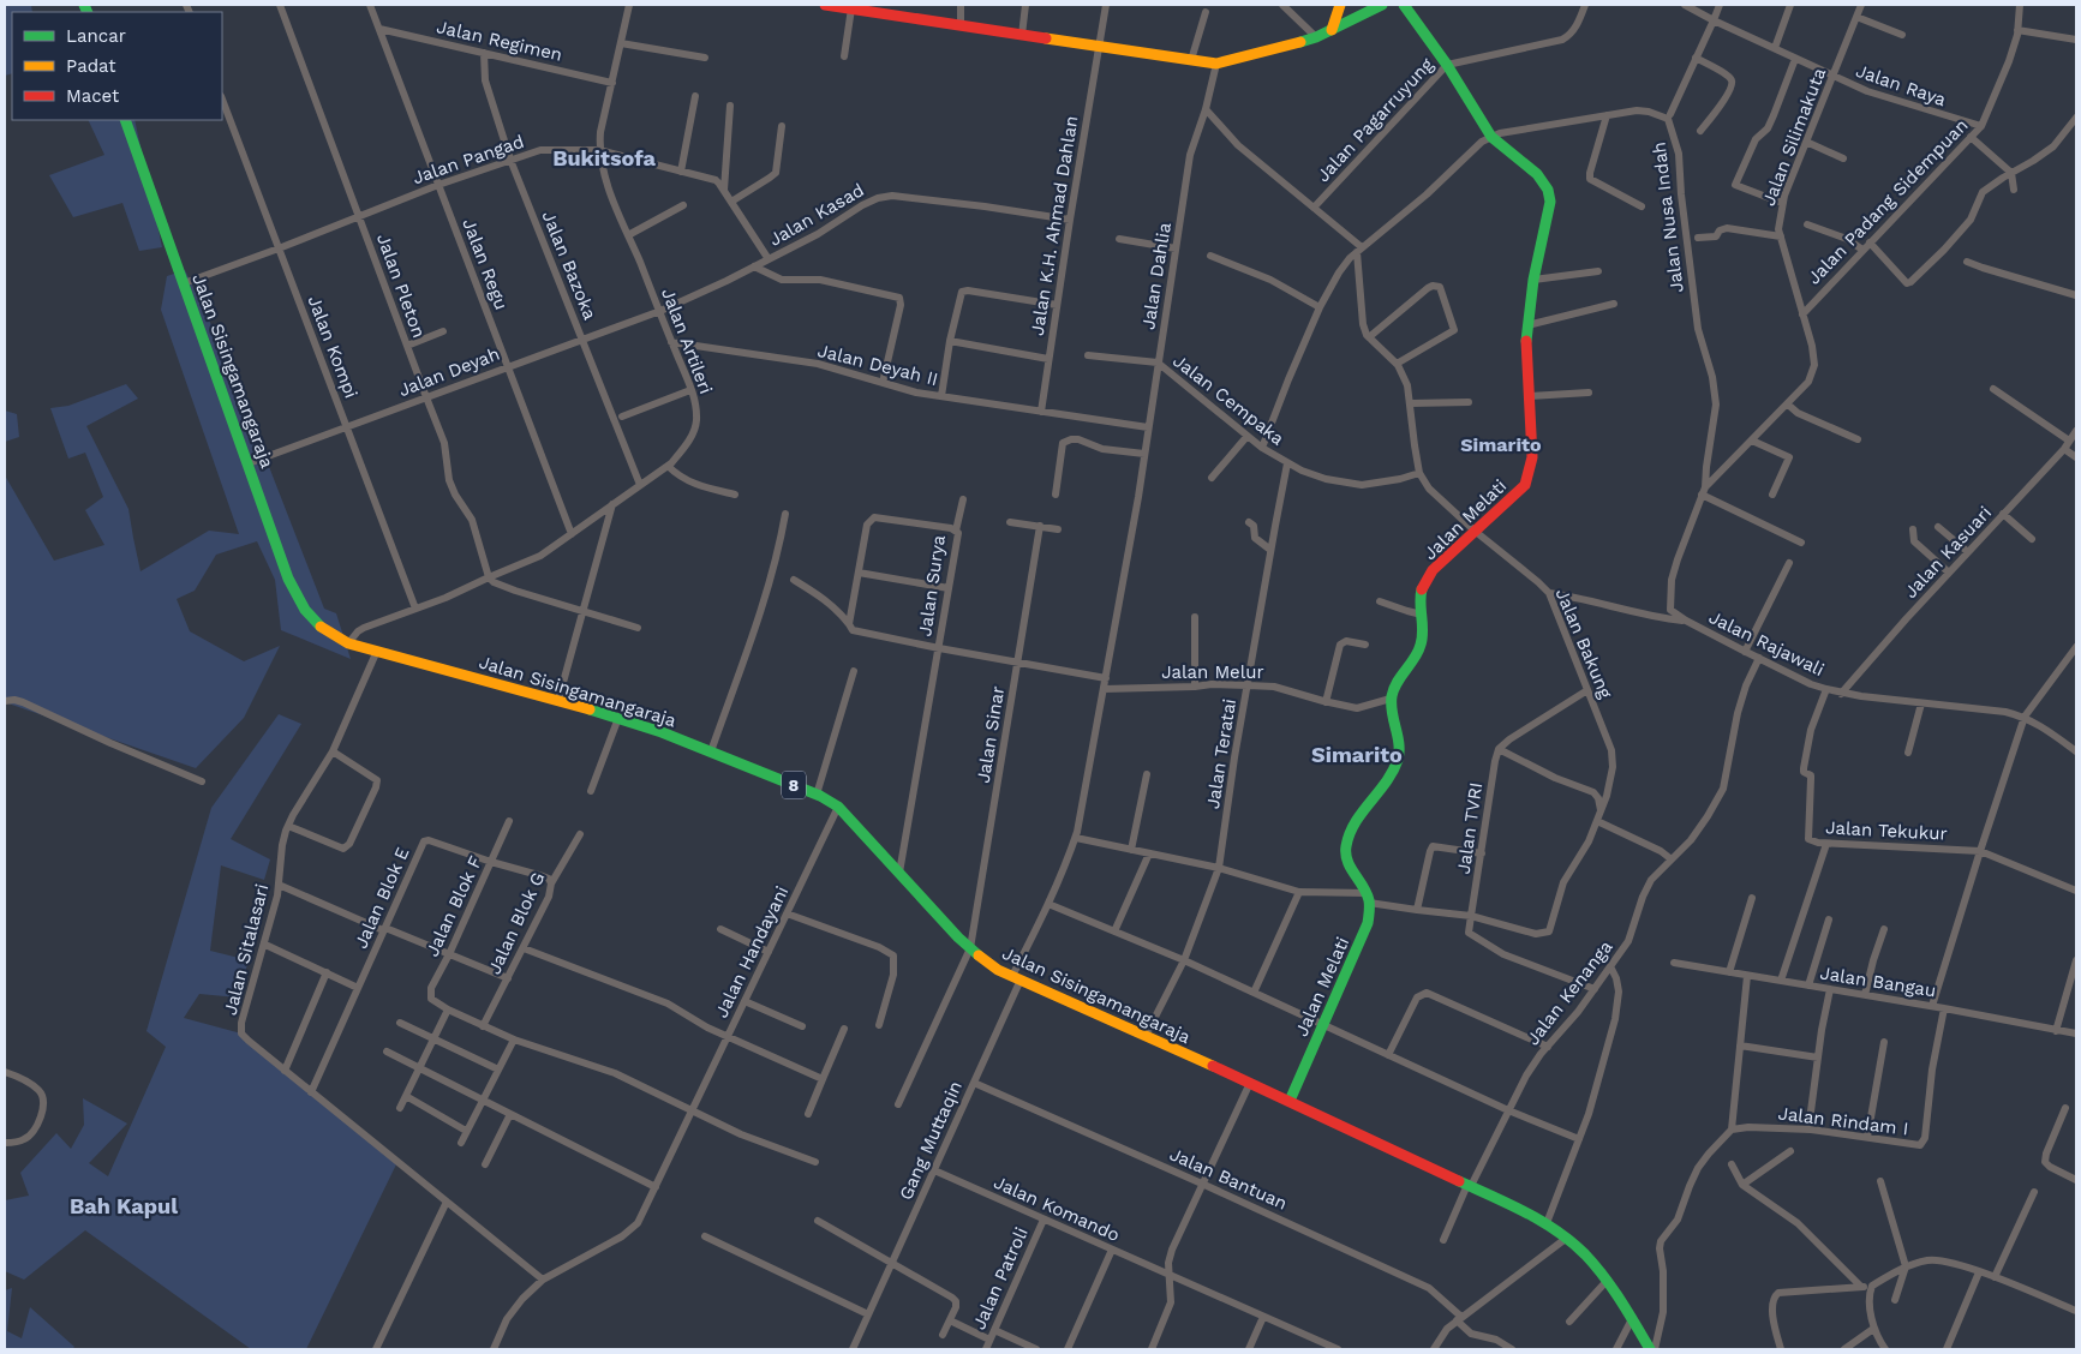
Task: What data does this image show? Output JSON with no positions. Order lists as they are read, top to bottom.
{
  "streets": {
    "main road": ["Jalan Sisingamangaraja", "Jalan Melati", "8"],
    "street": [
      "Jalan Regimen",
      "Jalan Raya",
      "Jalan Pagarruyung",
      "Jalan Silimakuta",
      "Jalan Pangad",
      "Jalan Padang Sidempuan",
      "Jalan Kasad",
      "Jalan Nusa Indah",
      "Jalan K.H. Ahmad Dahlan",
      "Jalan Regu",
      "Jalan Bazoka",
      "Jalan Dahlia",
      "Jalan Pleton",
      "Jalan Artileri",
      "Jalan Kompi",
      "Jalan Deyah II",
      "Jalan Deyah",
      "Jalan Cempaka",
      "Jalan Kasuari",
      "Jalan Surya",
      "Jalan Bakung",
      "Jalan Rajawali",
      "Jalan Melur",
      "Jalan Sinar",
      "Jalan Teratai",
      "Jalan TVRI",
      "Jalan Tekukur",
      "Jalan Blok E",
      "Jalan Blok F",
      "Jalan Blok G",
      "Jalan Sitalasari",
      "Jalan Handayani",
      "Jalan Bangau",
      "Jalan Kenanga",
      "Jalan Rindam I",
      "Gang Muttaqin",
      "Jalan Bantuan",
      "Jalan Komando",
      "Jalan Patroli"
    ]
  },
  "crossings": [
    ["Jalan Regimen", "Jalan Regu"],
    ["Jalan Regimen", "Jalan Bazoka"],
    ["Jalan Regimen", "Jalan Artileri"],
    ["Jalan Raya", "Jalan Silimakuta"],
    ["Jalan Raya", "Jalan Padang Sidempuan"],
    ["Jalan Pagarruyung", "Jalan Melati"],
    ["Jalan Silimakuta", "Jalan Padang Sidempuan"],
    ["Jalan Silimakuta", "Jalan Nusa Indah"],
    ["Jalan Silimakuta", "Jalan Rajawali"],
    ["Jalan Pangad", "Jalan Kasad"],
    ["Jalan Pangad", "Jalan Regu"],
    ["Jalan Pangad", "Jalan Bazoka"],
    ["Jalan Pangad", "Jalan Pleton"],
    ["Jalan Pangad", "Jalan Artileri"],
    ["Jalan Pangad", "Jalan Kompi"],
    ["Jalan Pangad", "Jalan Sisingamangaraja"],
    ["Jalan Kasad", "Jalan K.H. Ahmad Dahlan"],
    ["Jalan Kasad", "Jalan Artileri"],
    ["Jalan Kasad", "Jalan Deyah"],
    ["Jalan Nusa Indah", "Jalan Melati"],
    ["Jalan Nusa Indah", "Jalan Rajawali"],
    ["Jalan K.H. Ahmad Dahlan", "Jalan Deyah II"],
    ["Jalan Regu", "Jalan Artileri"],
    ["Jalan Regu", "Jalan Deyah"],
    ["Jalan Bazoka", "Jalan Artileri"],
    ["Jalan Bazoka", "Jalan Deyah"],
    ["Jalan Dahlia", "Jalan Deyah II"],
    ["Jalan Dahlia", "Jalan Cempaka"],
    ["Jalan Dahlia", "Jalan Melur"],
    ["Jalan Dahlia", "Gang Muttaqin"],
    ["Jalan Pleton", "Jalan Artileri"],
    ["Jalan Pleton", "Jalan Deyah"],
    ["Jalan Artileri", "Jalan Kompi"],
    ["Jalan Artileri", "Jalan Deyah II"],
    ["Jalan Artileri", "Jalan Sisingamangaraja"],
    ["Jalan Artileri", "Jalan Deyah"],
    ["Jalan Kompi", "Jalan Deyah"],
    ["Jalan Sisingamangaraja", "Jalan Deyah"],
    ["Jalan Sisingamangaraja", "Jalan Melati"],
    ["Jalan Sisingamangaraja", "Jalan Surya"],
    ["Jalan Sisingamangaraja", "Jalan Sinar"],
    ["Jalan Sisingamangaraja", "Jalan Teratai"],
    ["Jalan Sisingamangaraja", "Jalan Sitalasari"],
    ["Jalan Sisingamangaraja", "Jalan Handayani"],
    ["Jalan Sisingamangaraja", "Jalan Kenanga"],
    ["Jalan Sisingamangaraja", "Gang Muttaqin"],
    ["Jalan Cempaka", "Jalan Bakung"],
    ["Jalan Cempaka", "Jalan Teratai"],
    ["Jalan Melati", "Jalan Bakung"],
    ["Jalan Melati", "Jalan Melur"],
    ["Jalan Kasuari", "Jalan Rajawali"],
    ["Jalan Bakung", "Jalan TVRI"],
    ["Jalan Rajawali", "Jalan Tekukur"],
    ["Jalan Rajawali", "Jalan Kenanga"],
    ["Jalan Melur", "Jalan Teratai"],
    ["Jalan Melur", "Gang Muttaqin"],
    ["Jalan Blok E", "Jalan Blok F"],
    ["Jalan Blok E", "Jalan Blok G"],
    ["Jalan Blok E", "Jalan Sitalasari"],
    ["Jalan Sitalasari", "Jalan Handayani"],
    ["Jalan Bangau", "Jalan Rindam I"],
    ["Gang Muttaqin", "Jalan Bantuan"],
    ["Gang Muttaqin", "Jalan Komando"],
    ["Jalan Komando", "Jalan Patroli"]
  ],
  "districts": [
    "Bukitsofa",
    "Simarito",
    "Simarito",
    "Bah Kapul"
  ],
  "legend": ["Lancar", "Padat", "Macet"]
}
